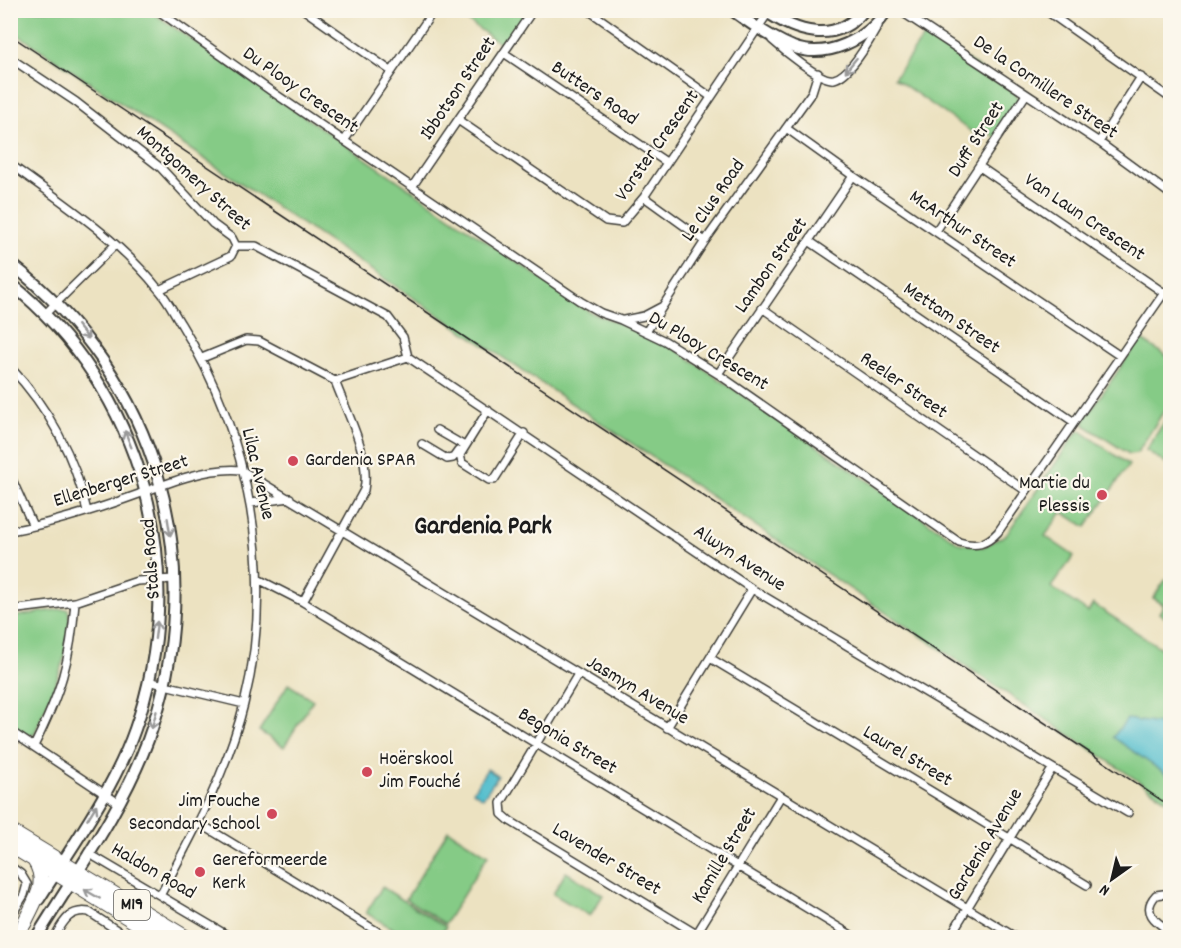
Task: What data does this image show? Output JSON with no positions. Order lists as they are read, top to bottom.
{
  "streets": {
    "highway": ["M19"],
    "street": [
      "De la Cornillere Street",
      "Ibbotson Street",
      "Du Plooy Crescent",
      "Butters Road",
      "Duff Street",
      "Vorster Crescent",
      "Montgomery Street",
      "Le Clus Road",
      "Van Laun Crescent",
      "McArthur Street",
      "Lambon Street",
      "Mettam Street",
      "Reeler Street",
      "Lilac Avenue",
      "Ellenberger Street",
      "Stals Road",
      "Alwyn Avenue",
      "Jasmyn Avenue",
      "Begonia Street",
      "Laurel Street",
      "Gardenia Avenue",
      "Kamille Street",
      "Lavender Street",
      "Haldon Road"
    ]
  },
  "crossings": [
    ["De la Cornillere Street", "Duff Street"],
    ["Ibbotson Street", "Du Plooy Crescent"],
    ["Ibbotson Street", "Butters Road"],
    ["Ibbotson Street", "Vorster Crescent"],
    ["Du Plooy Crescent", "Le Clus Road"],
    ["Du Plooy Crescent", "Van Laun Crescent"],
    ["Du Plooy Crescent", "McArthur Street"],
    ["Du Plooy Crescent", "Lambon Street"],
    ["Du Plooy Crescent", "Mettam Street"],
    ["Du Plooy Crescent", "Reeler Street"],
    ["Butters Road", "Vorster Crescent"],
    ["Duff Street", "Van Laun Crescent"],
    ["Duff Street", "McArthur Street"],
    ["Montgomery Street", "Alwyn Avenue"],
    ["Le Clus Road", "McArthur Street"],
    ["McArthur Street", "Lambon Street"],
    ["Lambon Street", "Mettam Street"],
    ["Lambon Street", "Reeler Street"],
    ["Lilac Avenue", "Ellenberger Street"],
    ["Lilac Avenue", "Jasmyn Avenue"],
    ["Lilac Avenue", "Begonia Street"],
    ["Lilac Avenue", "Haldon Road"],
    ["Ellenberger Street", "Stals Road"],
    ["Ellenberger Street", "Jasmyn Avenue"],
    ["Stals Road", "Haldon Road"],
    ["Stals Road", "M19"],
    ["Alwyn Avenue", "Gardenia Avenue"],
    ["Jasmyn Avenue", "Gardenia Avenue"],
    ["Jasmyn Avenue", "Kamille Street"],
    ["Begonia Street", "Kamille Street"],
    ["Begonia Street", "Lavender Street"],
    ["Laurel Street", "Gardenia Avenue"],
    ["Kamille Street", "Lavender Street"]
  ],
  "districts": ["Gardenia Park"],
  "places": [
    "Gardenia SPAR",
    "Martie du Plessis",
    "Hoërskool Jim Fouché",
    "Jim Fouche Secondary School",
    "Gereformeerde Kerk"
  ],
  "north": "bottom left"
}
